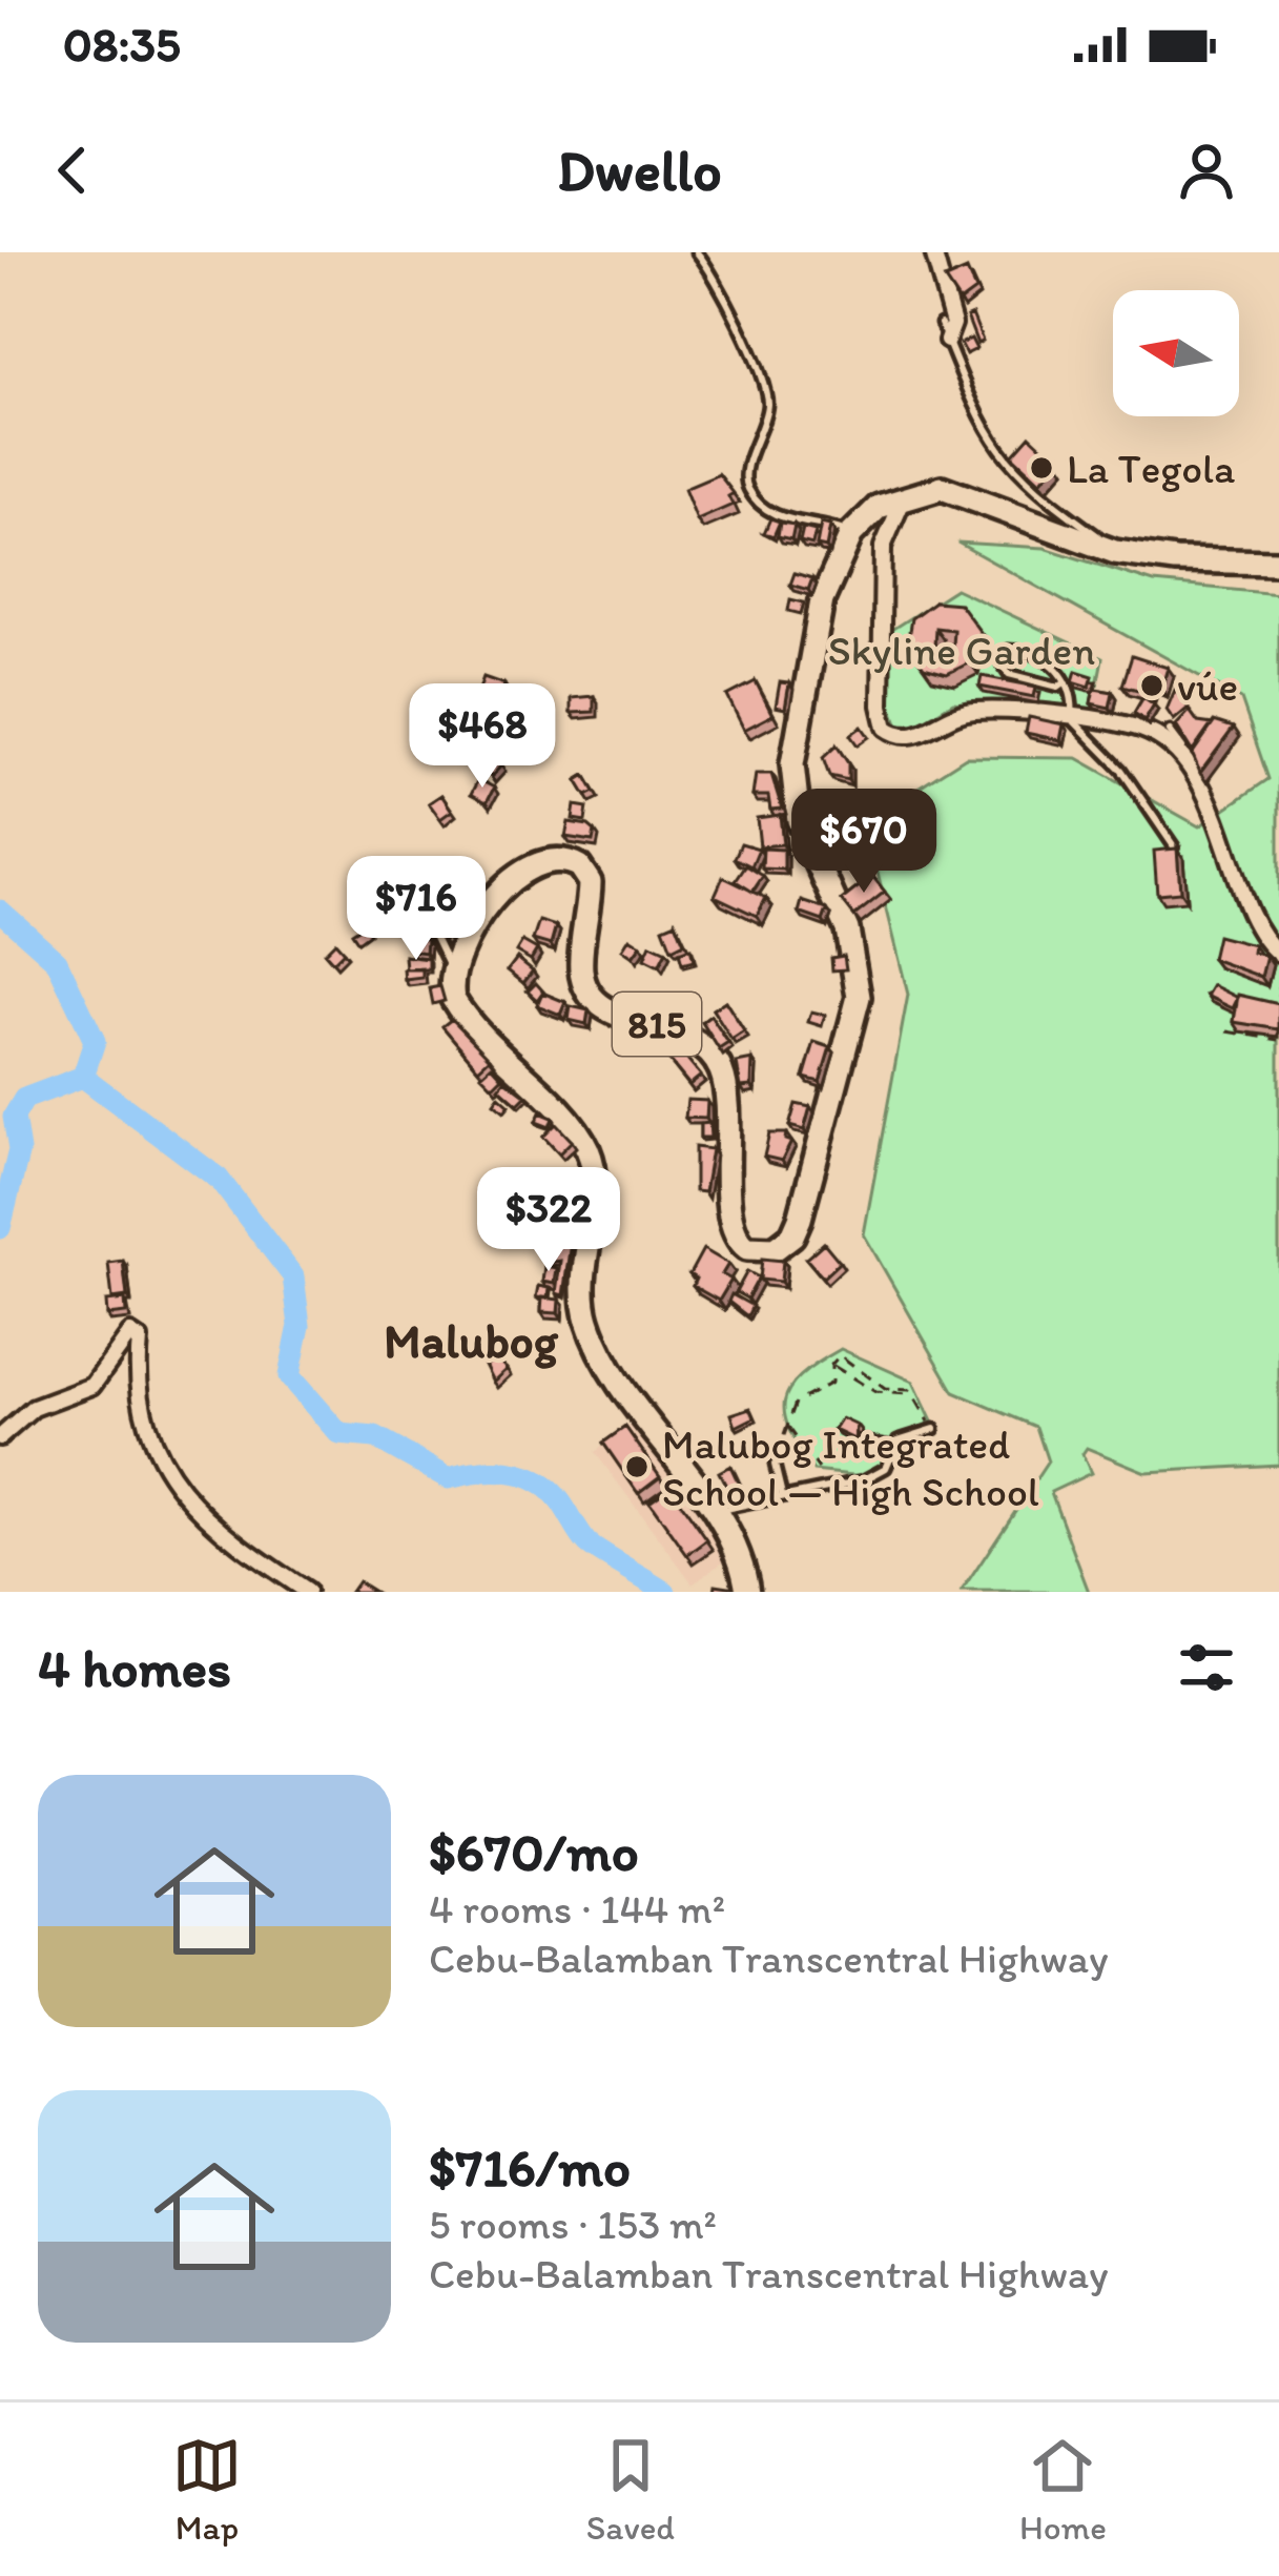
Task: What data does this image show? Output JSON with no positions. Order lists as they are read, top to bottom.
{
  "streets": {
    "main road": ["815"]
  },
  "districts": ["Malubog"],
  "parks": ["Skyline Garden"],
  "places": ["La Tegola", "vúe", "Malubog Integrated School — High School"],
  "north": "left",
  "page": {
    "status": "08:35",
    "header": "Dwello",
    "price": [
      "$468",
      "$670",
      "$716",
      "$322"
    ],
    "heading": "4 homes",
    "list": [
      {
        "name": "$670/mo",
        "note": "4 rooms · 144 m² · Cebu-Balamban Transcentral Highway"
      },
      {
        "name": "$716/mo",
        "note": "5 rooms · 153 m² · Cebu-Balamban Transcentral Highway"
      }
    ],
    "tabs": ["Map", "Saved", "Home"]
  }
}
